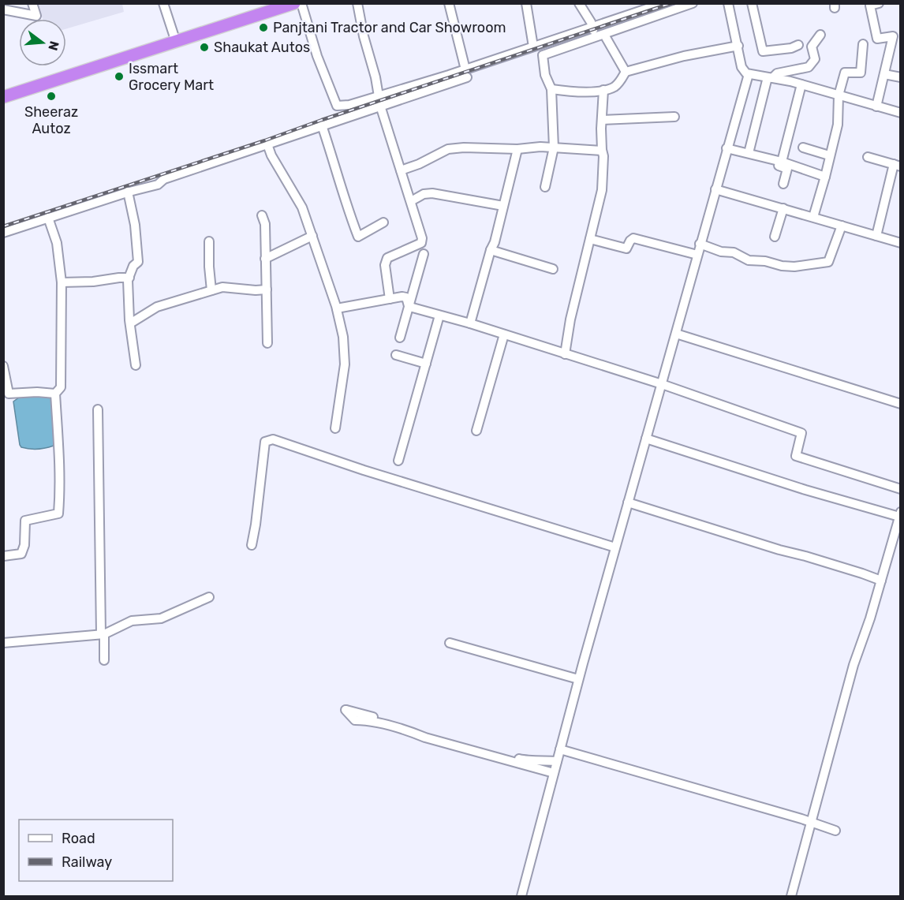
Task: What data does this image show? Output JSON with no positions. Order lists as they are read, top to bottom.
{
  "places": [
    "Panjtani Tractor and Car Showroom",
    "Shaukat Autos",
    "Issmart Grocery Mart",
    "Sheeraz Autoz"
  ],
  "legend": ["Road", "Railway"],
  "north": "right"
}
